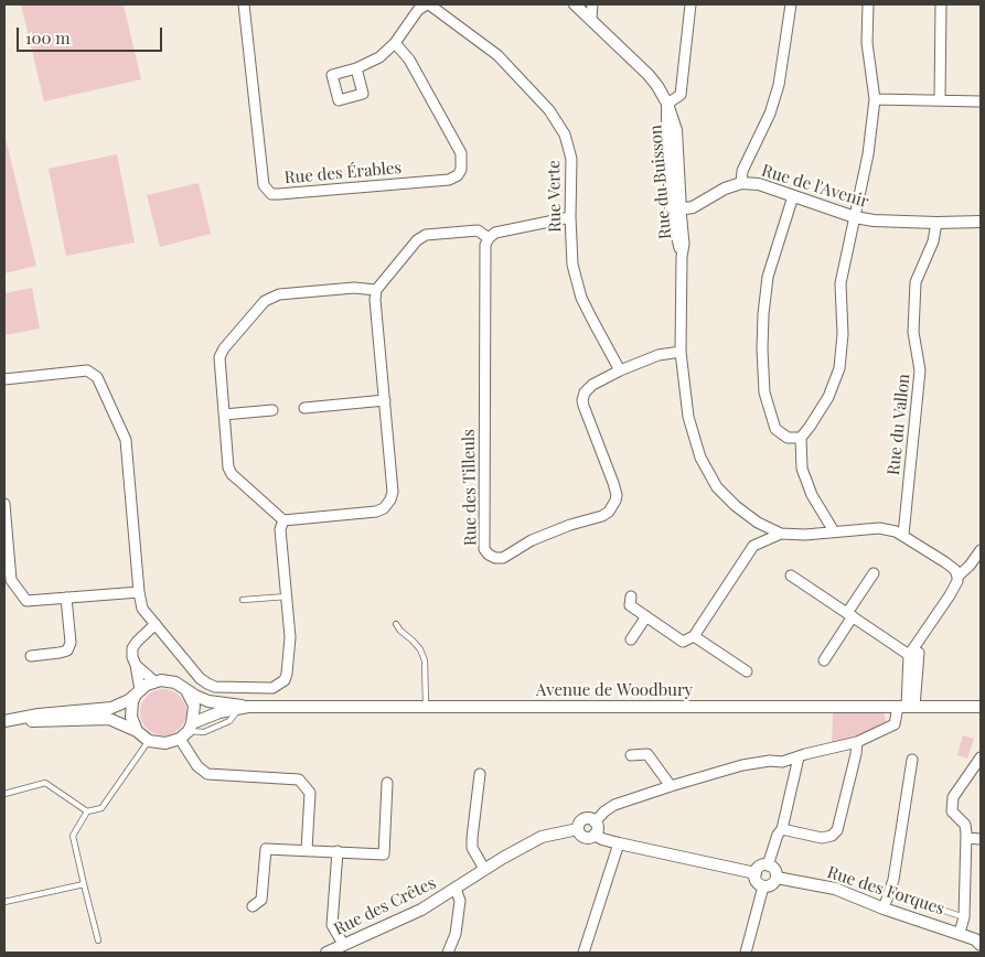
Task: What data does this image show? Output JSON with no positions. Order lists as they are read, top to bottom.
{
  "streets": {
    "street": [
      "Rue des Érables",
      "Rue du Buisson",
      "Rue de l'Avenir",
      "Rue Verte",
      "Rue du Vallon",
      "Rue des Tilleuls",
      "Avenue de Woodbury",
      "Rue des Forques",
      "Rue des Crêtes"
    ]
  },
  "crossings": [
    ["Rue du Buisson", "Rue de l'Avenir"],
    ["Rue du Buisson", "Rue du Vallon"],
    ["Rue du Buisson", "Rue des Tilleuls"],
    ["Rue de l'Avenir", "Rue du Vallon"],
    ["Rue Verte", "Rue des Tilleuls"]
  ],
  "scale_bar": "100 m"
}
